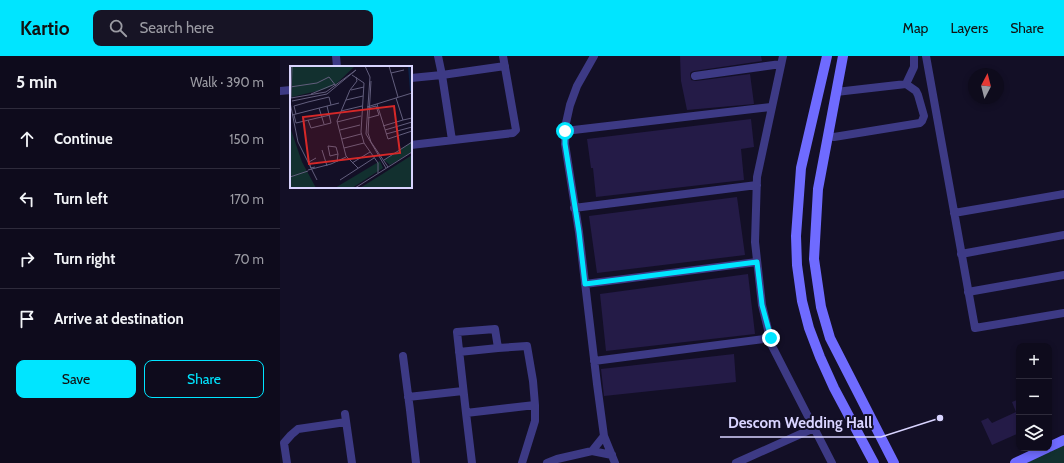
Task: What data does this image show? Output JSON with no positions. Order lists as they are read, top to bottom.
{
  "places": ["Descom Wedding Hall"],
  "north": "top",
  "page": {
    "header": "Kartio",
    "search": "Search here",
    "nav": ["Map", "Layers", "Share"],
    "heading": ["5 min", "Walk · 390 m"],
    "list": [
      ["Continue", "150 m"],
      ["Turn left", "170 m"],
      ["Turn right", "70 m"],
      "Arrive at destination"
    ],
    "map_buttons": ["+", "−"],
    "buttons": ["Save", "Share"]
  }
}
